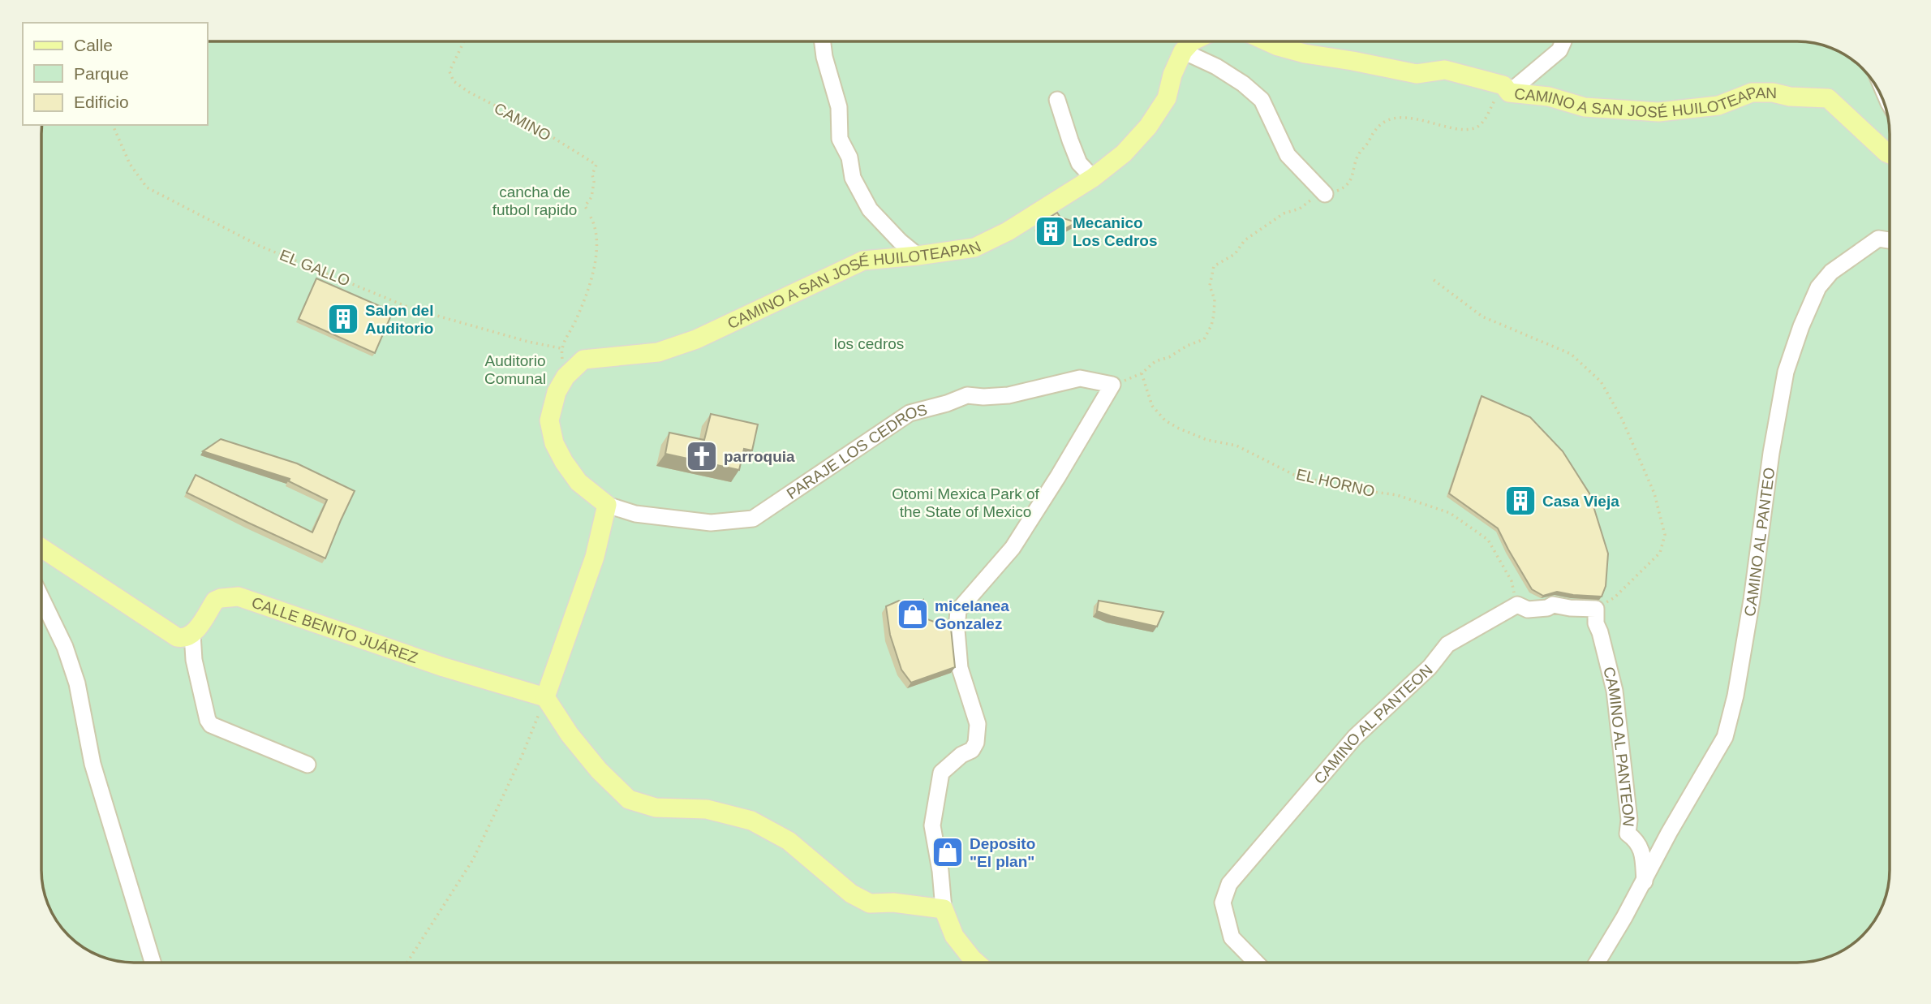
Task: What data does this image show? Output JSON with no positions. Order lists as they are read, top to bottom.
{
  "streets": {
    "main road": ["CAMINO A SAN JOSÉ HUILOTEAPAN", "CALLE BENITO JUÁREZ"],
    "street": ["PARAJE LOS CEDROS", "CAMINO AL PANTEO", "CAMINO AL PANTEON"],
    "path": ["CAMINO", "EL GALLO", "EL HORNO"]
  },
  "crossings": [
    ["CAMINO A SAN JOSÉ HUILOTEAPAN", "PARAJE LOS CEDROS"],
    ["CAMINO", "EL GALLO"],
    ["EL HORNO", "CAMINO AL PANTEON"],
    ["CAMINO AL PANTEO", "CAMINO AL PANTEON"]
  ],
  "parks": [
    "cancha de futbol rapido",
    "los cedros",
    "Auditorio Comunal",
    "Otomi Mexica Park of the State of Mexico"
  ],
  "places": {
    "building": ["Mecanico Los Cedros", "Salon del Auditorio", "Casa Vieja"],
    "church": ["parroquia"],
    "shop": ["micelanea Gonzalez", "Deposito \"El plan\""]
  },
  "legend": ["Calle", "Parque", "Edificio"]
}
